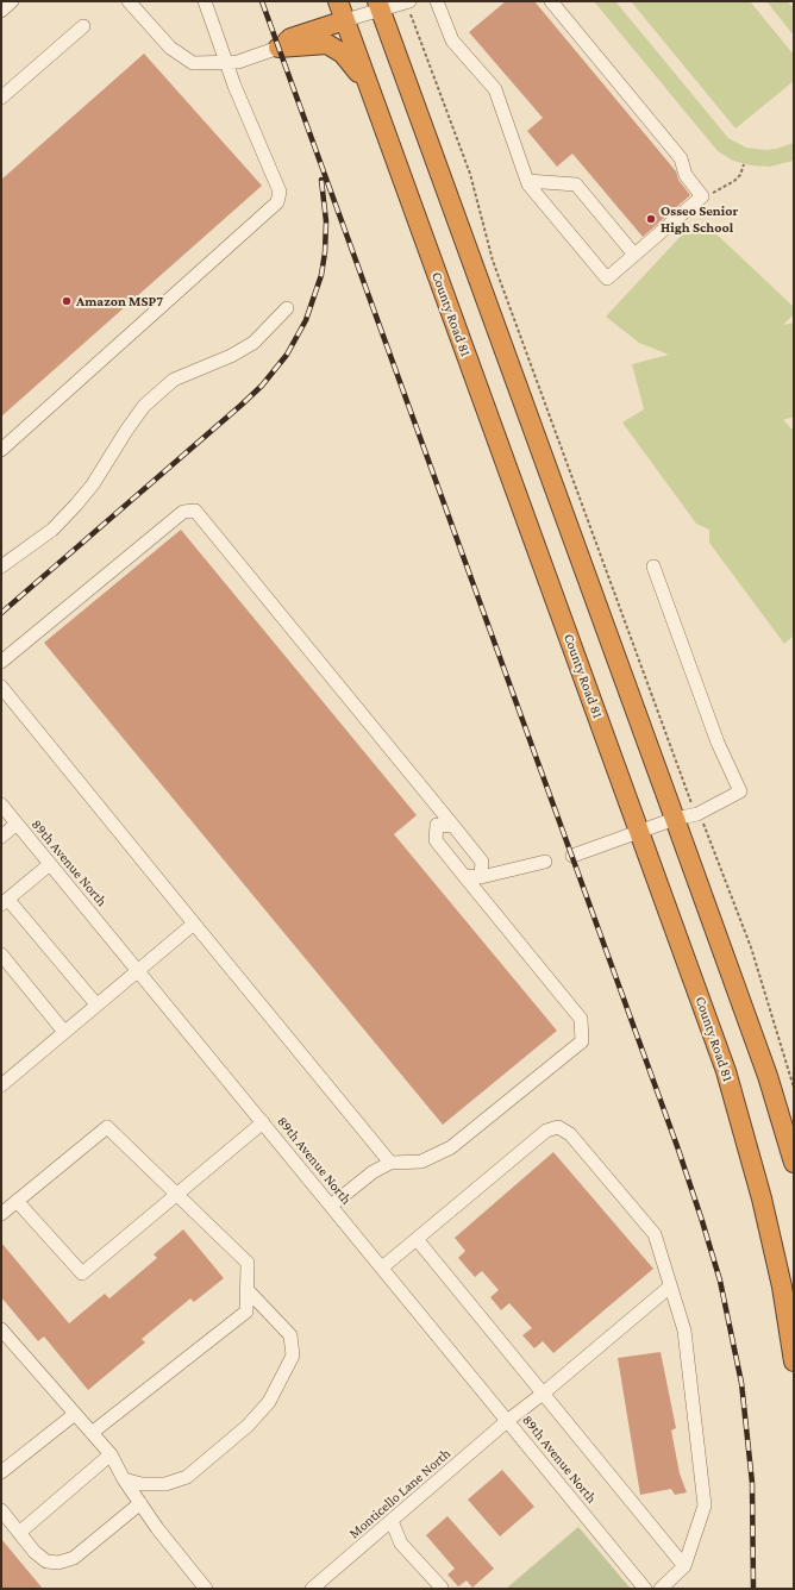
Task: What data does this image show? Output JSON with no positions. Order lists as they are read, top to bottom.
{
  "streets": {
    "highway": ["County Road 81"],
    "street": ["89th Avenue North", "Monticello Lane North"]
  },
  "crossings": [
    ["89th Avenue North", "Monticello Lane North"]
  ],
  "places": ["Osseo Senior High School", "Amazon MSP7"]
}
